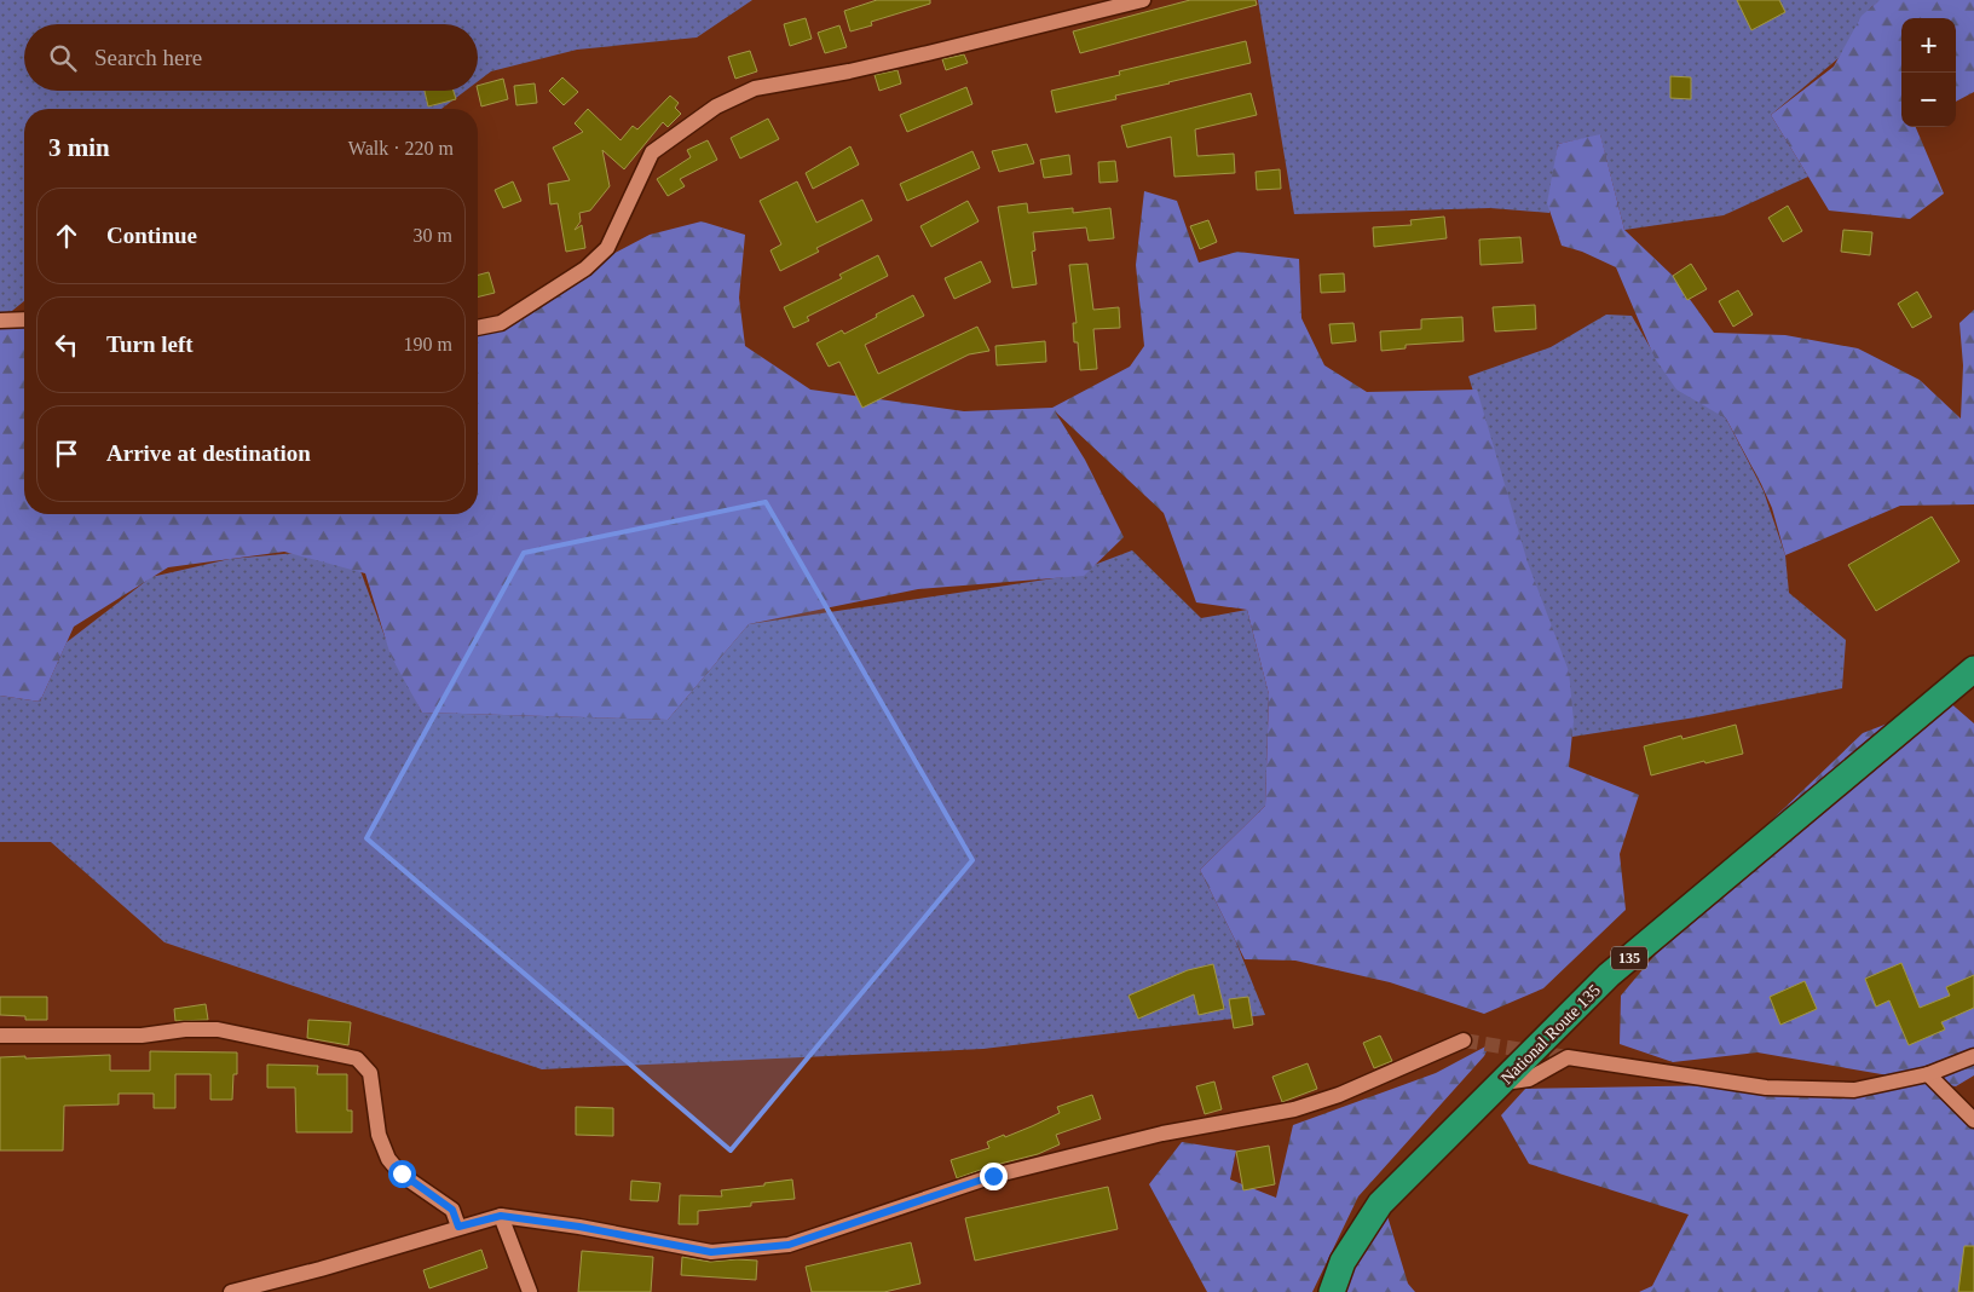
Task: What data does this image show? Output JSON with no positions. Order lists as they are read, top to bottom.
{
  "streets": {
    "highway": ["135", "National Route 135"]
  },
  "page": {
    "map_buttons": ["+", "−"],
    "search": "Search here",
    "heading": ["3 min", "Walk · 220 m"],
    "list": [
      ["Continue", "30 m"],
      ["Turn left", "190 m"],
      "Arrive at destination"
    ]
  }
}
